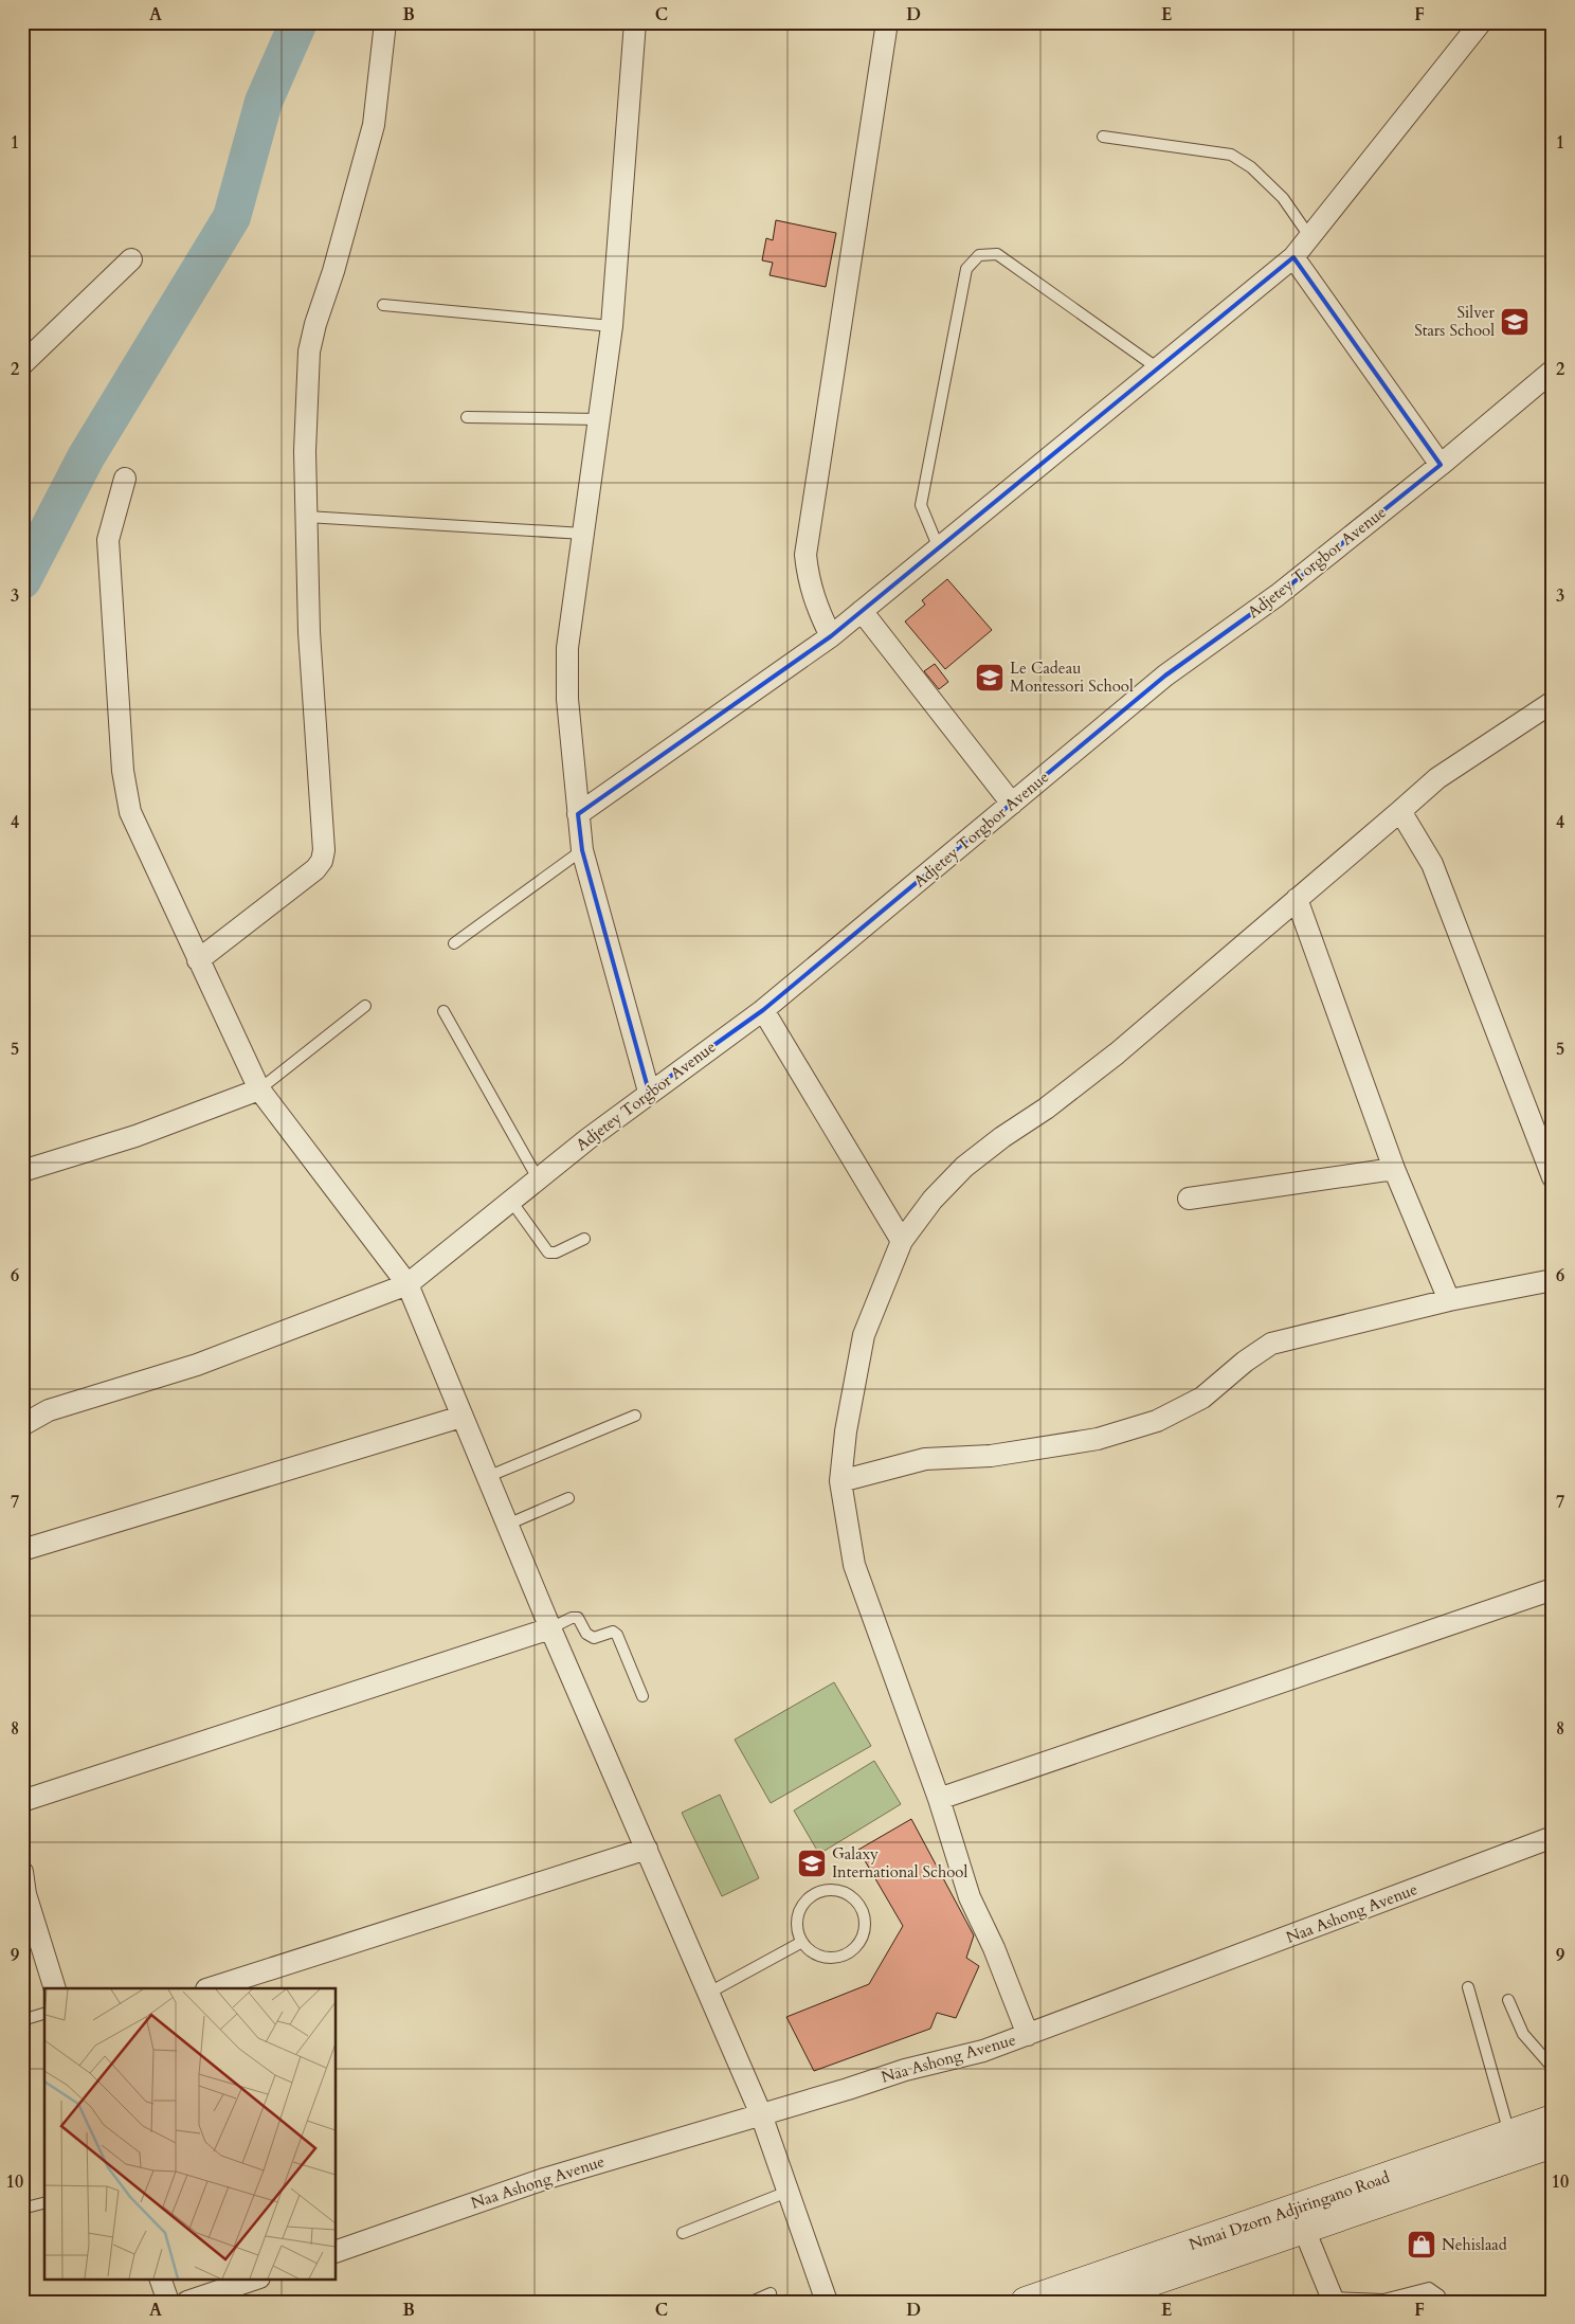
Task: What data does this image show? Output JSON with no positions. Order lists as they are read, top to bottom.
{
  "streets": {
    "main road": ["Nmai Dzorn Adjiringano Road"],
    "street": ["Adjetey Torgbor Avenue", "Naa Ashong Avenue"]
  },
  "places": {
    "school or university": ["Silver Stars School", "Le Cadeau Montessori School", "Galaxy International School"],
    "shop": ["Nehislaad"]
  },
  "grid": {
    "columns": [
      "A",
      "B",
      "C",
      "D",
      "E",
      "F"
    ],
    "rows": [
      "1",
      "2",
      "3",
      "4",
      "5",
      "6",
      "7",
      "8",
      "9",
      "10"
    ]
  }
}
